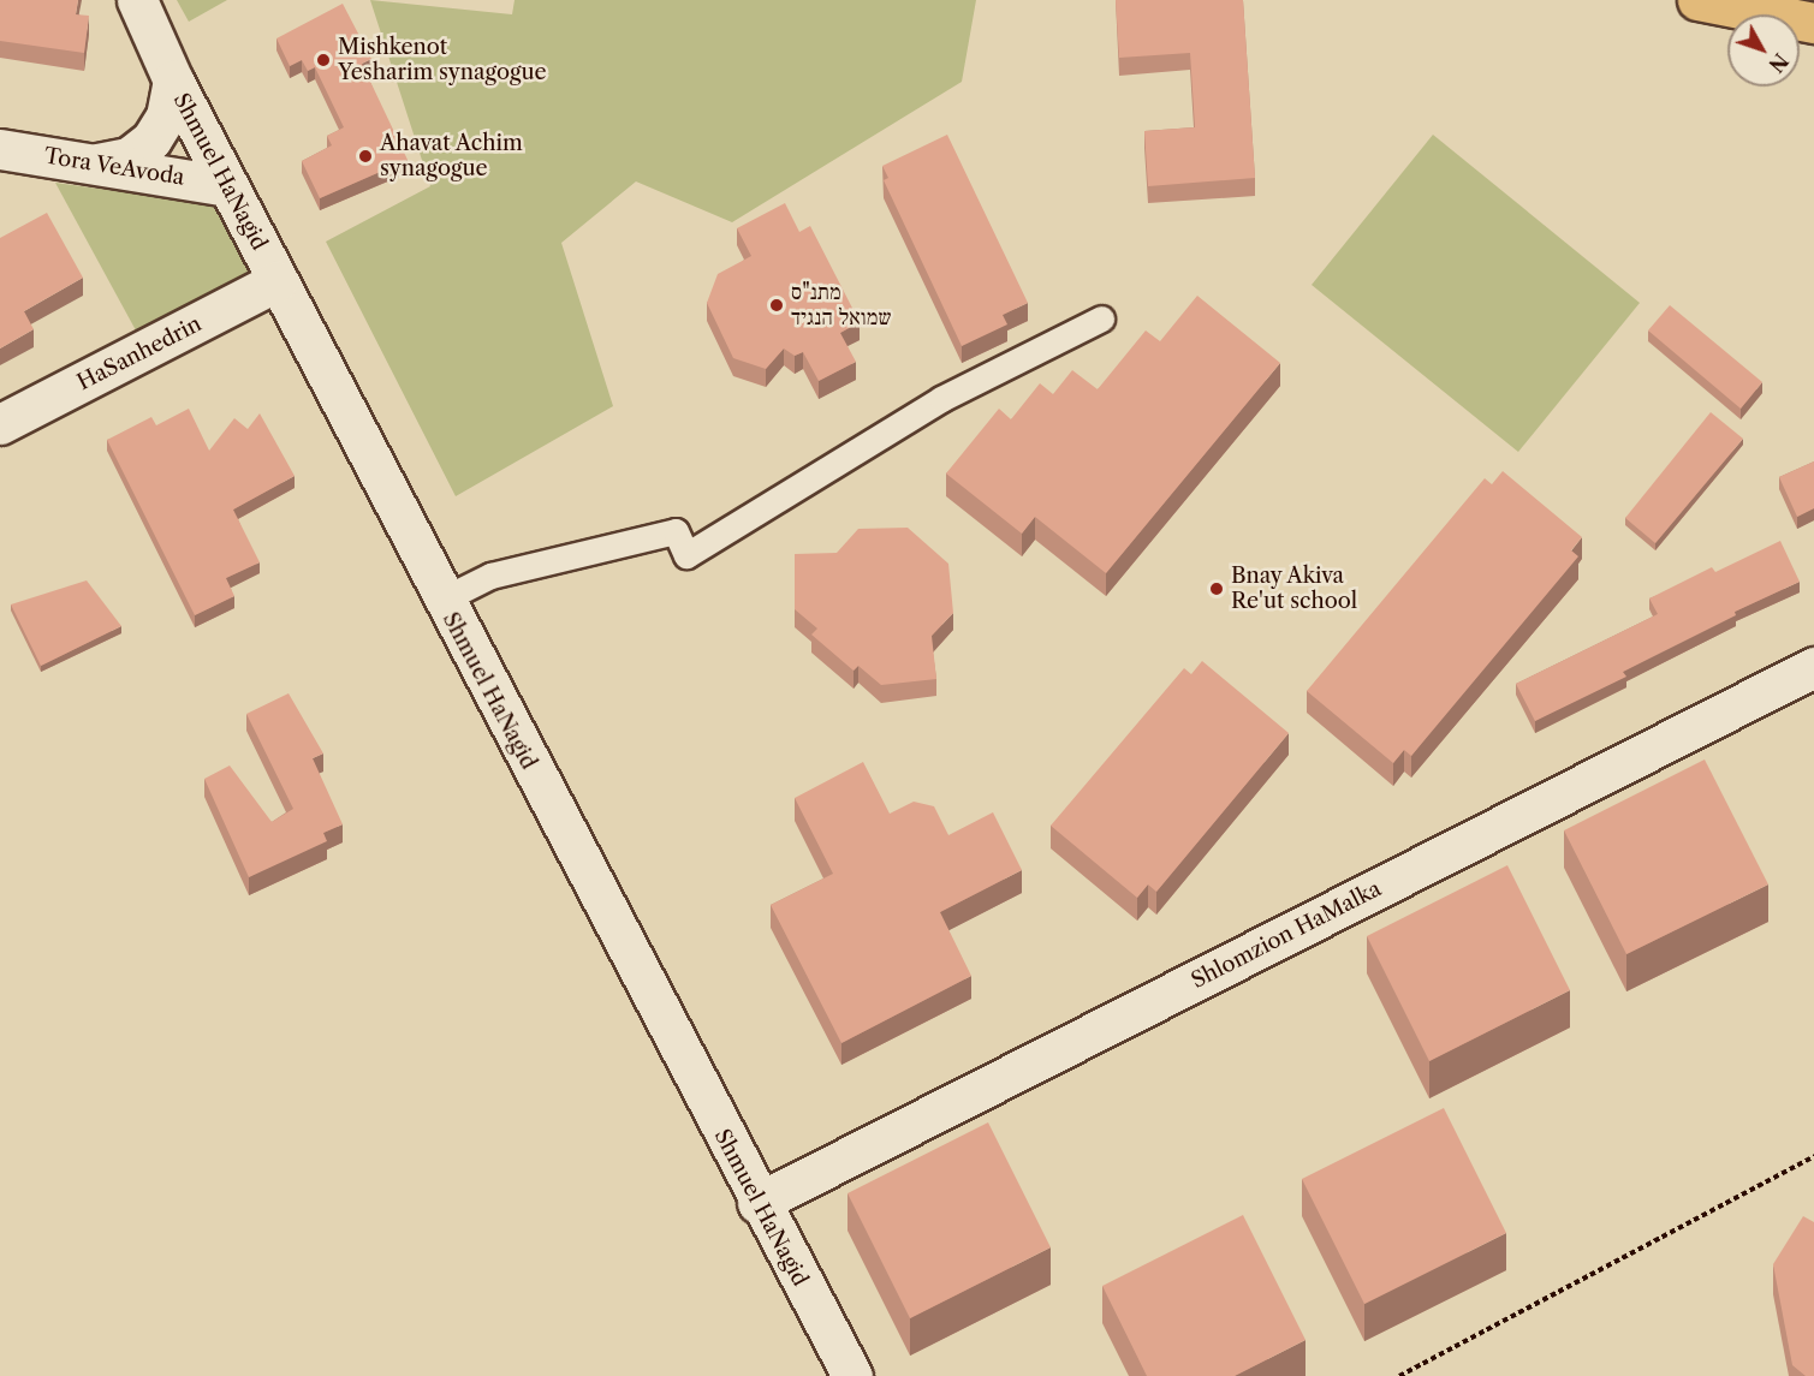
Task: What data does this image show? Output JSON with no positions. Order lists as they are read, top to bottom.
{
  "streets": {
    "street": [
      "Tora VeAvoda",
      "Shmuel HaNagid",
      "HaSanhedrin",
      "Shlomzion HaMalka"
    ]
  },
  "crossings": [
    ["Tora VeAvoda", "Shmuel HaNagid"],
    ["Shmuel HaNagid", "HaSanhedrin"],
    ["Shmuel HaNagid", "Shlomzion HaMalka"]
  ],
  "places": [
    "Mishkenot Yesharim synagogue",
    "Ahavat Achim synagogue",
    "מתנ\"ס שמואל הנגיד",
    "Bnay Akiva Re'ut school"
  ],
  "north": "bottom right"
}
